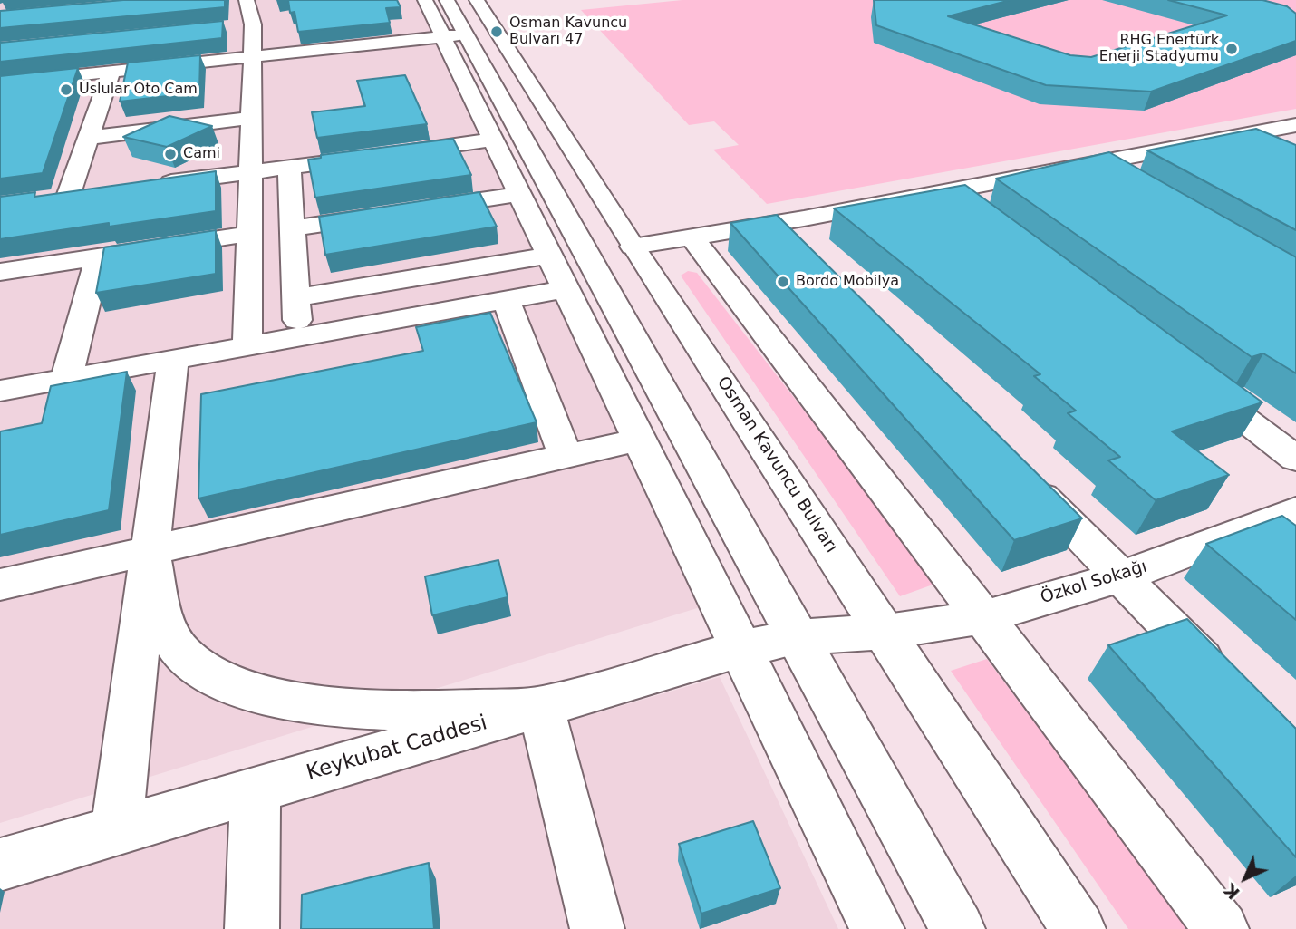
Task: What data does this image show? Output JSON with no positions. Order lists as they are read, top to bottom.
{
  "streets": {
    "main road": ["Osman Kavuncu Bulvarı", "Özkol Sokağı", "Keykubat Caddesi"]
  },
  "crossings": [
    ["Osman Kavuncu Bulvarı", "Özkol Sokağı"],
    ["Özkol Sokağı", "Keykubat Caddesi"]
  ],
  "places": [
    "Osman Kavuncu Bulvarı 47",
    "RHG Enertürk Enerji Stadyumu",
    "Uslular Oto Cam",
    "Cami",
    "Bordo Mobilya"
  ],
  "north": "bottom left"
}
